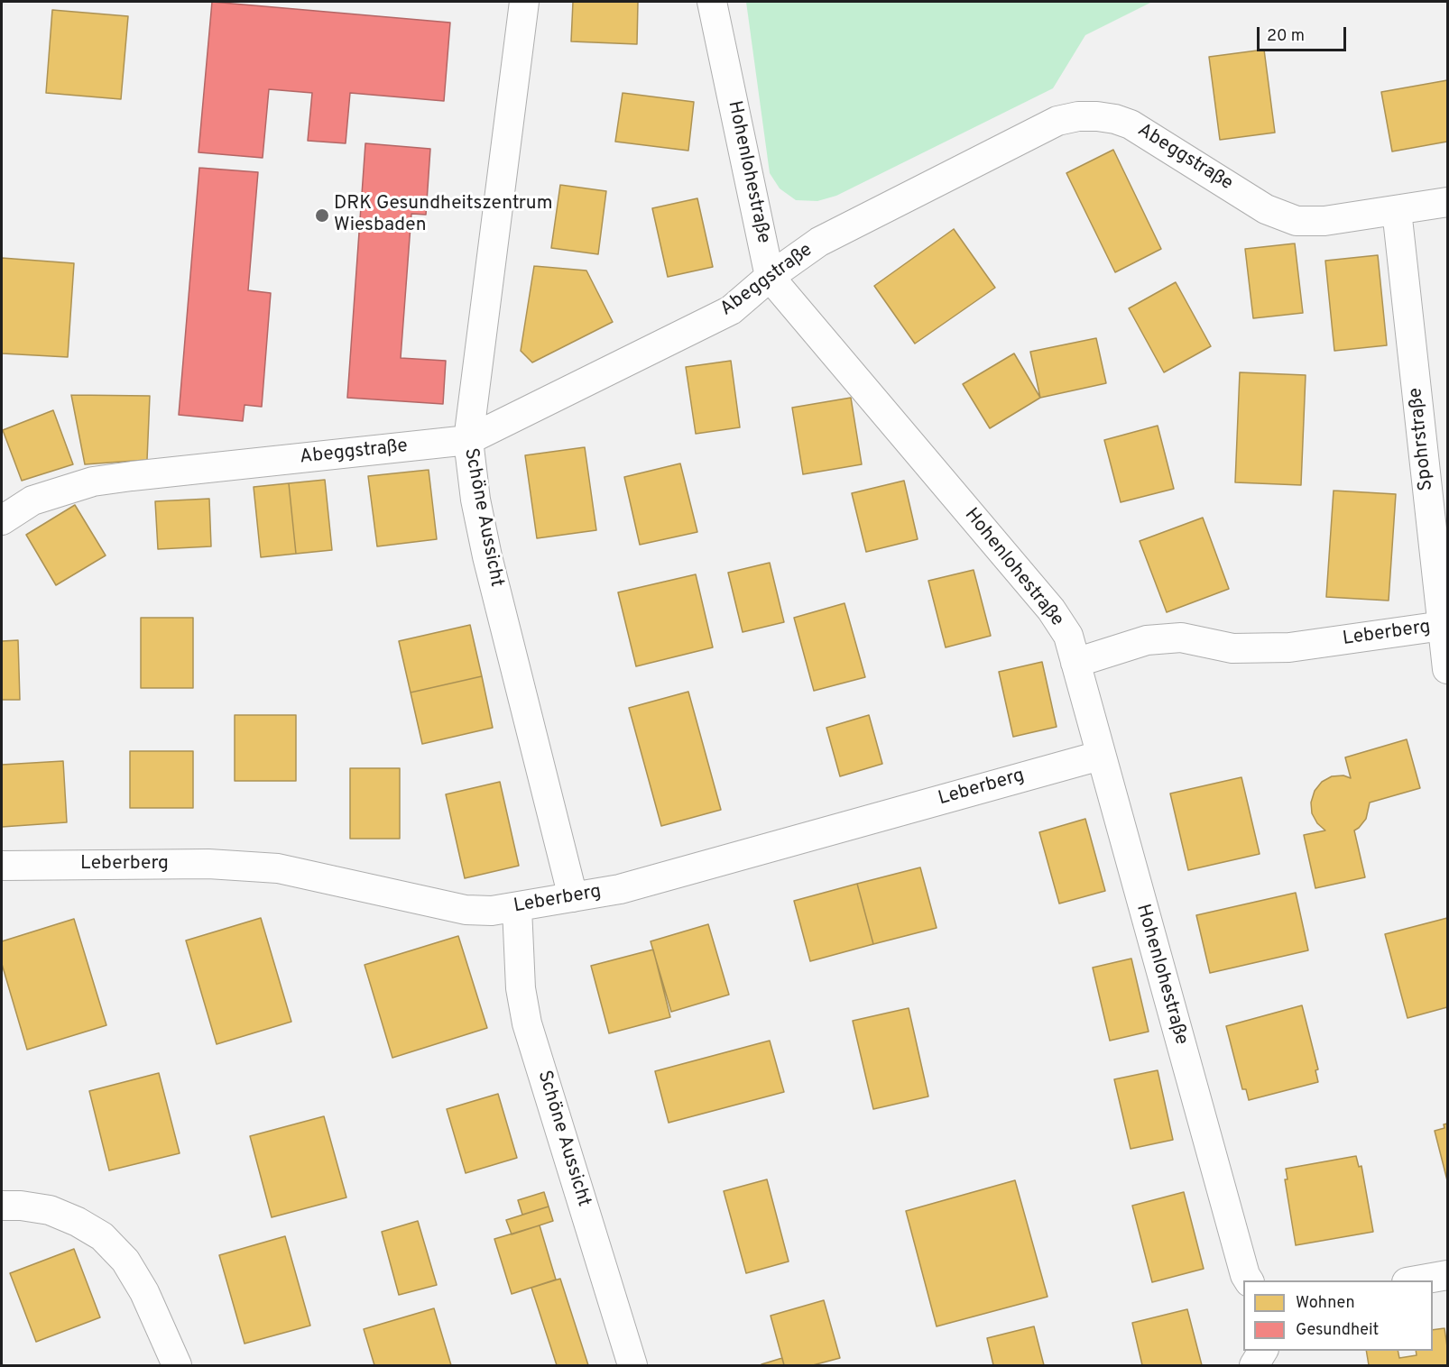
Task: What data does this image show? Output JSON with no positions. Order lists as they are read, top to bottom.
{
  "streets": {
    "street": [
      "Abeggstraße",
      "Hohenlohestraße",
      "Spohrstraße",
      "Schöne Aussicht",
      "Leberberg"
    ]
  },
  "crossings": [
    ["Abeggstraße", "Hohenlohestraße"],
    ["Abeggstraße", "Spohrstraße"],
    ["Abeggstraße", "Schöne Aussicht"],
    ["Hohenlohestraße", "Leberberg"],
    ["Spohrstraße", "Leberberg"],
    ["Schöne Aussicht", "Leberberg"]
  ],
  "places": ["DRK Gesundheitszentrum Wiesbaden"],
  "legend": ["Wohnen", "Gesundheit"],
  "scale_bar": "20 m"
}
